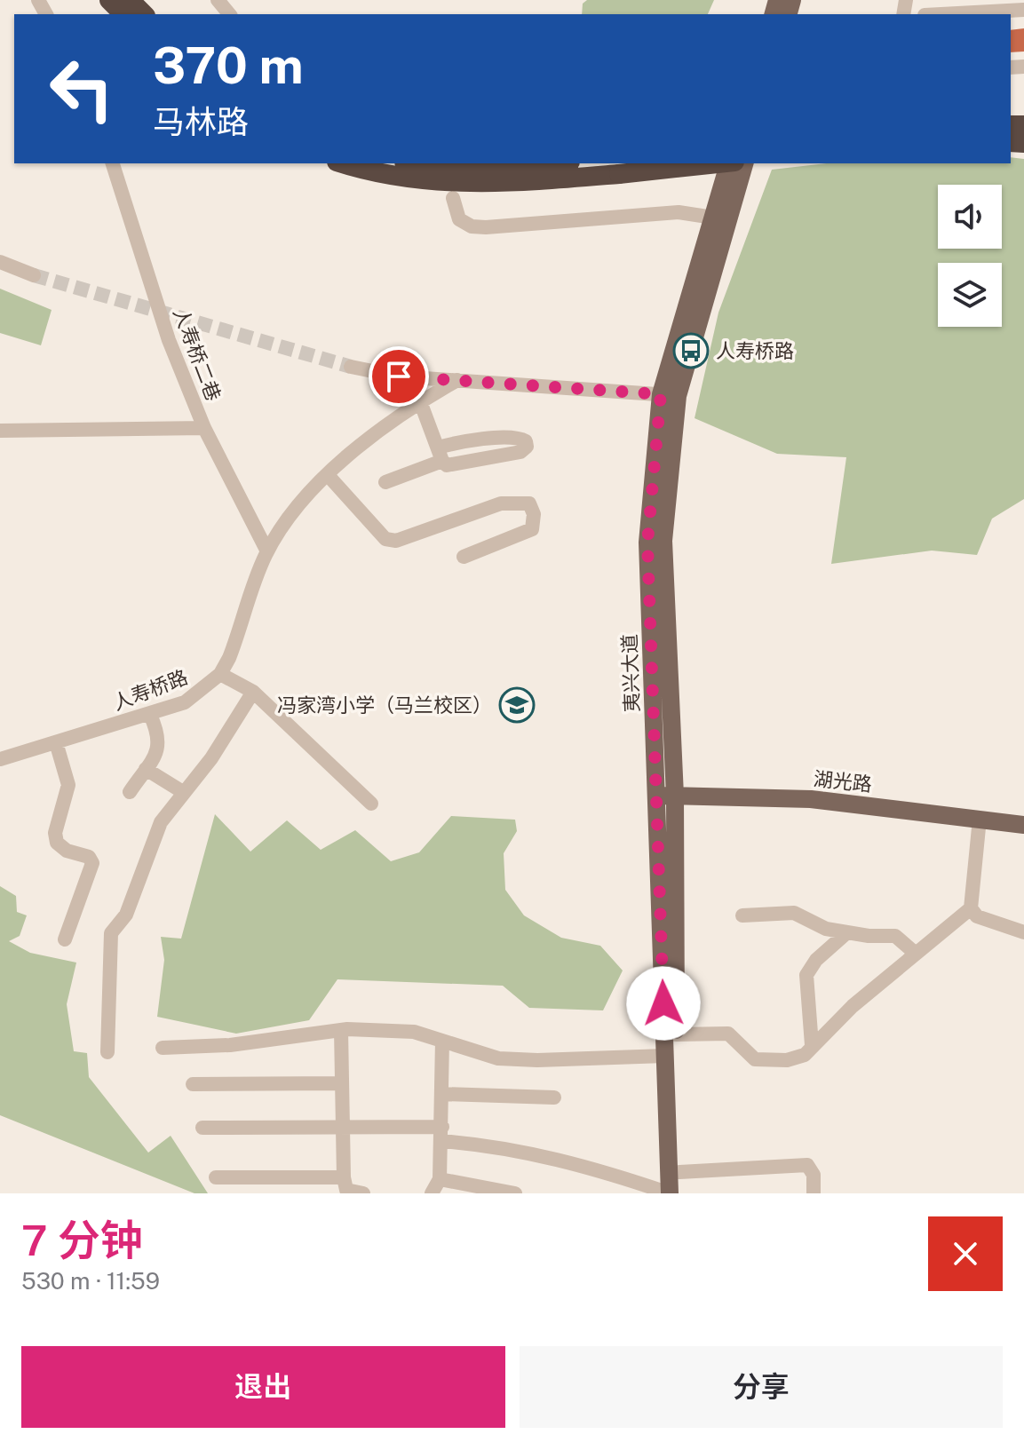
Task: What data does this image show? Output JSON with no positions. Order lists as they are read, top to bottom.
{
  "streets": {
    "main road": ["夷兴大道", "湖光路"],
    "street": ["人寿桥二巷", "人寿桥路"]
  },
  "crossings": [
    ["人寿桥二巷", "人寿桥路"],
    ["夷兴大道", "湖光路"]
  ],
  "places": {
    "bus stop": ["人寿桥路"],
    "school or university": ["冯家湾小学（马兰校区）"]
  },
  "page": {
    "turn": ["370 m", "马林路"],
    "heading": ["7 分钟", "530 m · 11:59"],
    "buttons": ["退出", "分享"]
  }
}
